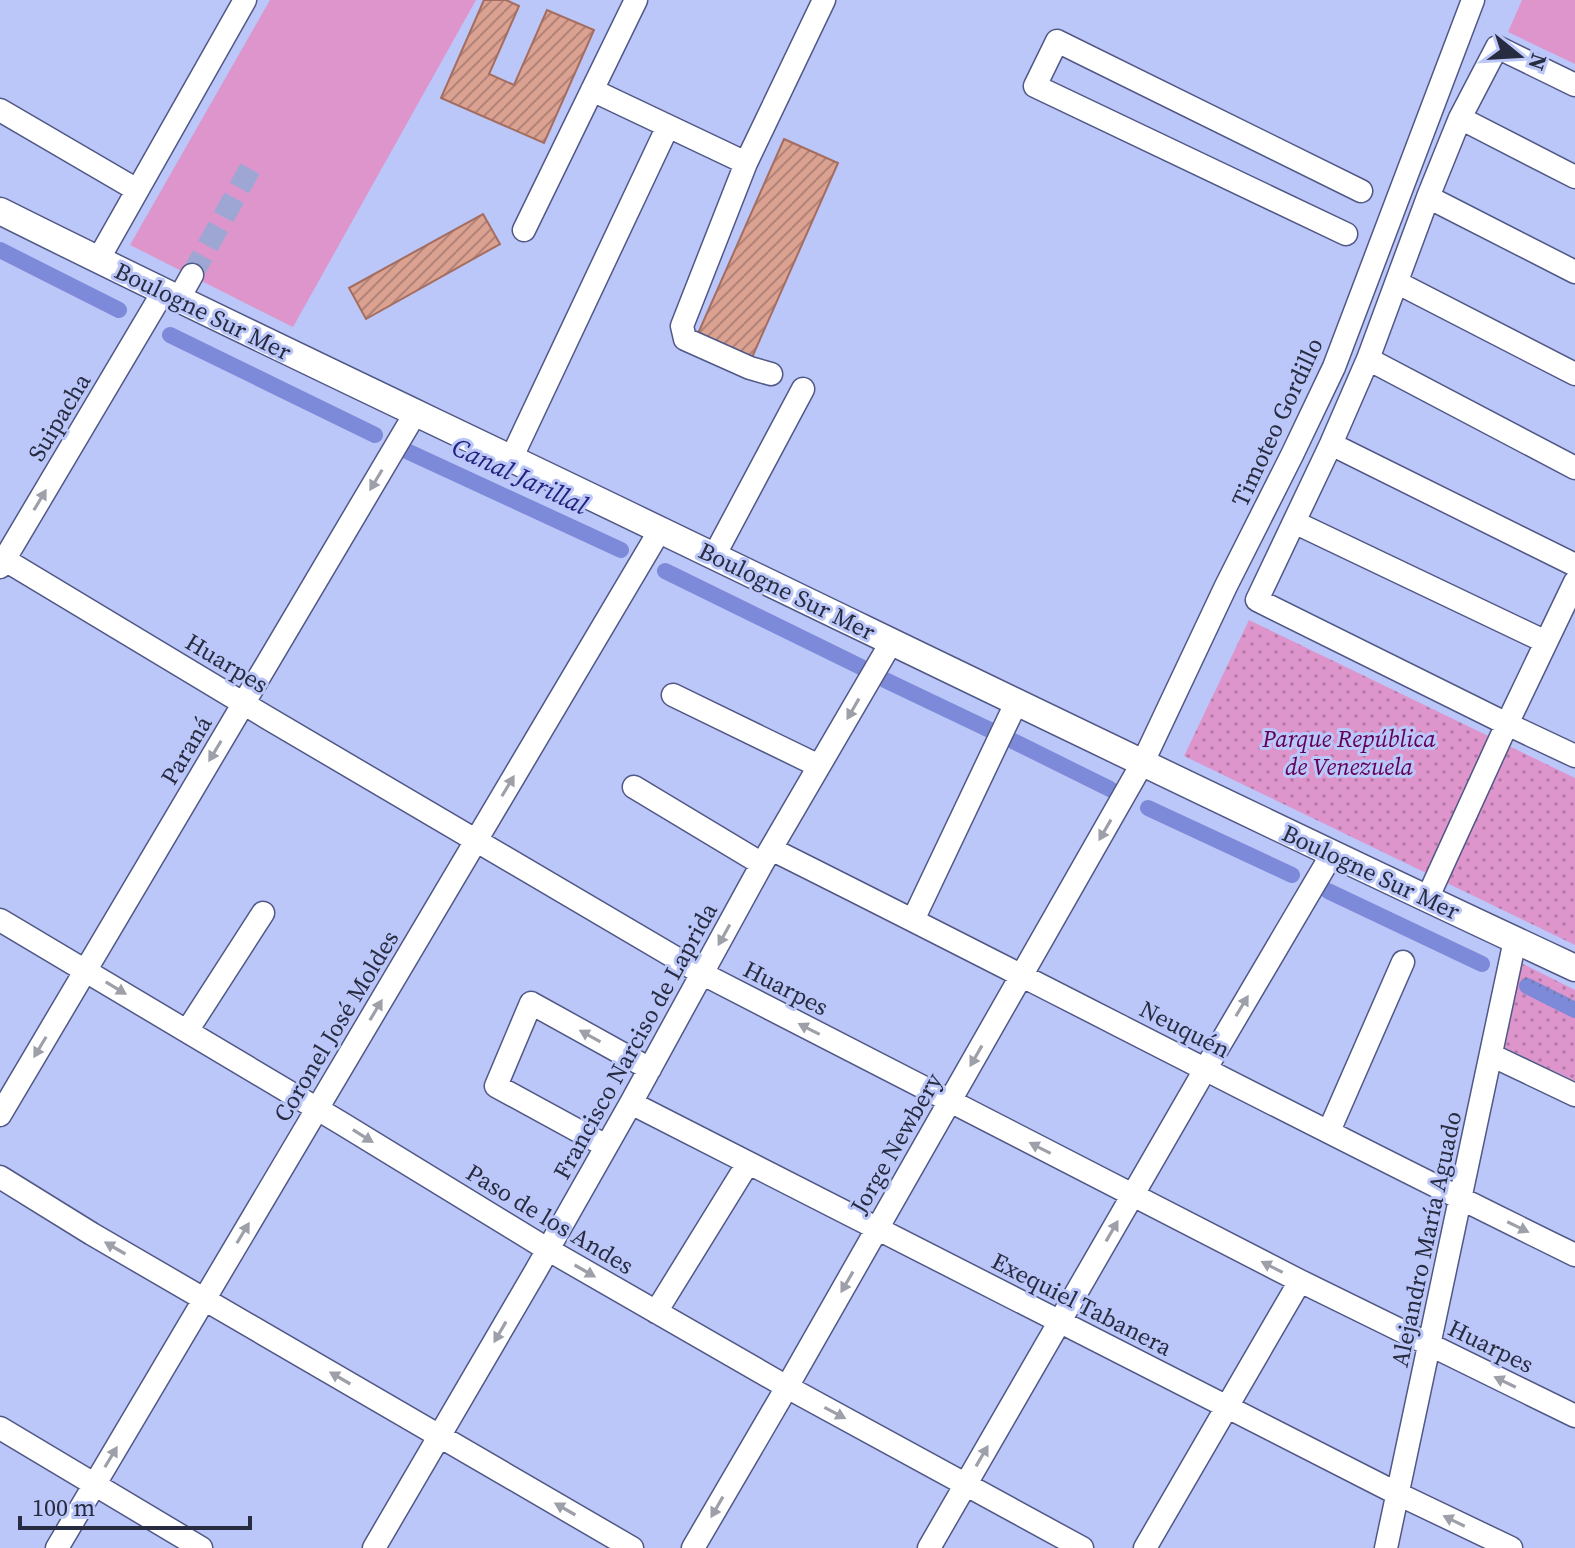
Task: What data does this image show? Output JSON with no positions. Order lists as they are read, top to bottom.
{
  "streets": {
    "main road": ["Boulogne Sur Mer"],
    "street": [
      "Suipacha",
      "Timoteo Gordillo",
      "Huarpes",
      "Paraná",
      "Coronel José Moldes",
      "Neuquén",
      "Francisco Narciso de Laprida",
      "Jorge Newbery",
      "Paso de los Andes",
      "Alejandro María Aguado",
      "Exequiel Tabanera"
    ]
  },
  "crossings": [
    ["Boulogne Sur Mer", "Suipacha"],
    ["Boulogne Sur Mer", "Timoteo Gordillo"],
    ["Boulogne Sur Mer", "Paraná"],
    ["Boulogne Sur Mer", "Coronel José Moldes"],
    ["Boulogne Sur Mer", "Francisco Narciso de Laprida"],
    ["Boulogne Sur Mer", "Jorge Newbery"],
    ["Boulogne Sur Mer", "Alejandro María Aguado"],
    ["Suipacha", "Huarpes"],
    ["Timoteo Gordillo", "Jorge Newbery"],
    ["Huarpes", "Paraná"],
    ["Huarpes", "Coronel José Moldes"],
    ["Huarpes", "Francisco Narciso de Laprida"],
    ["Huarpes", "Jorge Newbery"],
    ["Huarpes", "Alejandro María Aguado"],
    ["Paraná", "Paso de los Andes"],
    ["Coronel José Moldes", "Paso de los Andes"],
    ["Neuquén", "Francisco Narciso de Laprida"],
    ["Neuquén", "Jorge Newbery"],
    ["Neuquén", "Alejandro María Aguado"],
    ["Francisco Narciso de Laprida", "Paso de los Andes"],
    ["Francisco Narciso de Laprida", "Exequiel Tabanera"],
    ["Jorge Newbery", "Paso de los Andes"],
    ["Jorge Newbery", "Exequiel Tabanera"],
    ["Alejandro María Aguado", "Exequiel Tabanera"]
  ],
  "one_way": [
    "Suipacha",
    "Huarpes",
    "Paraná",
    "Coronel José Moldes",
    "Paso de los Andes"
  ],
  "water": ["Canal Jarillal"],
  "parks": ["Parque República de Venezuela"],
  "scale_bar": "100 m",
  "north": "right"
}
